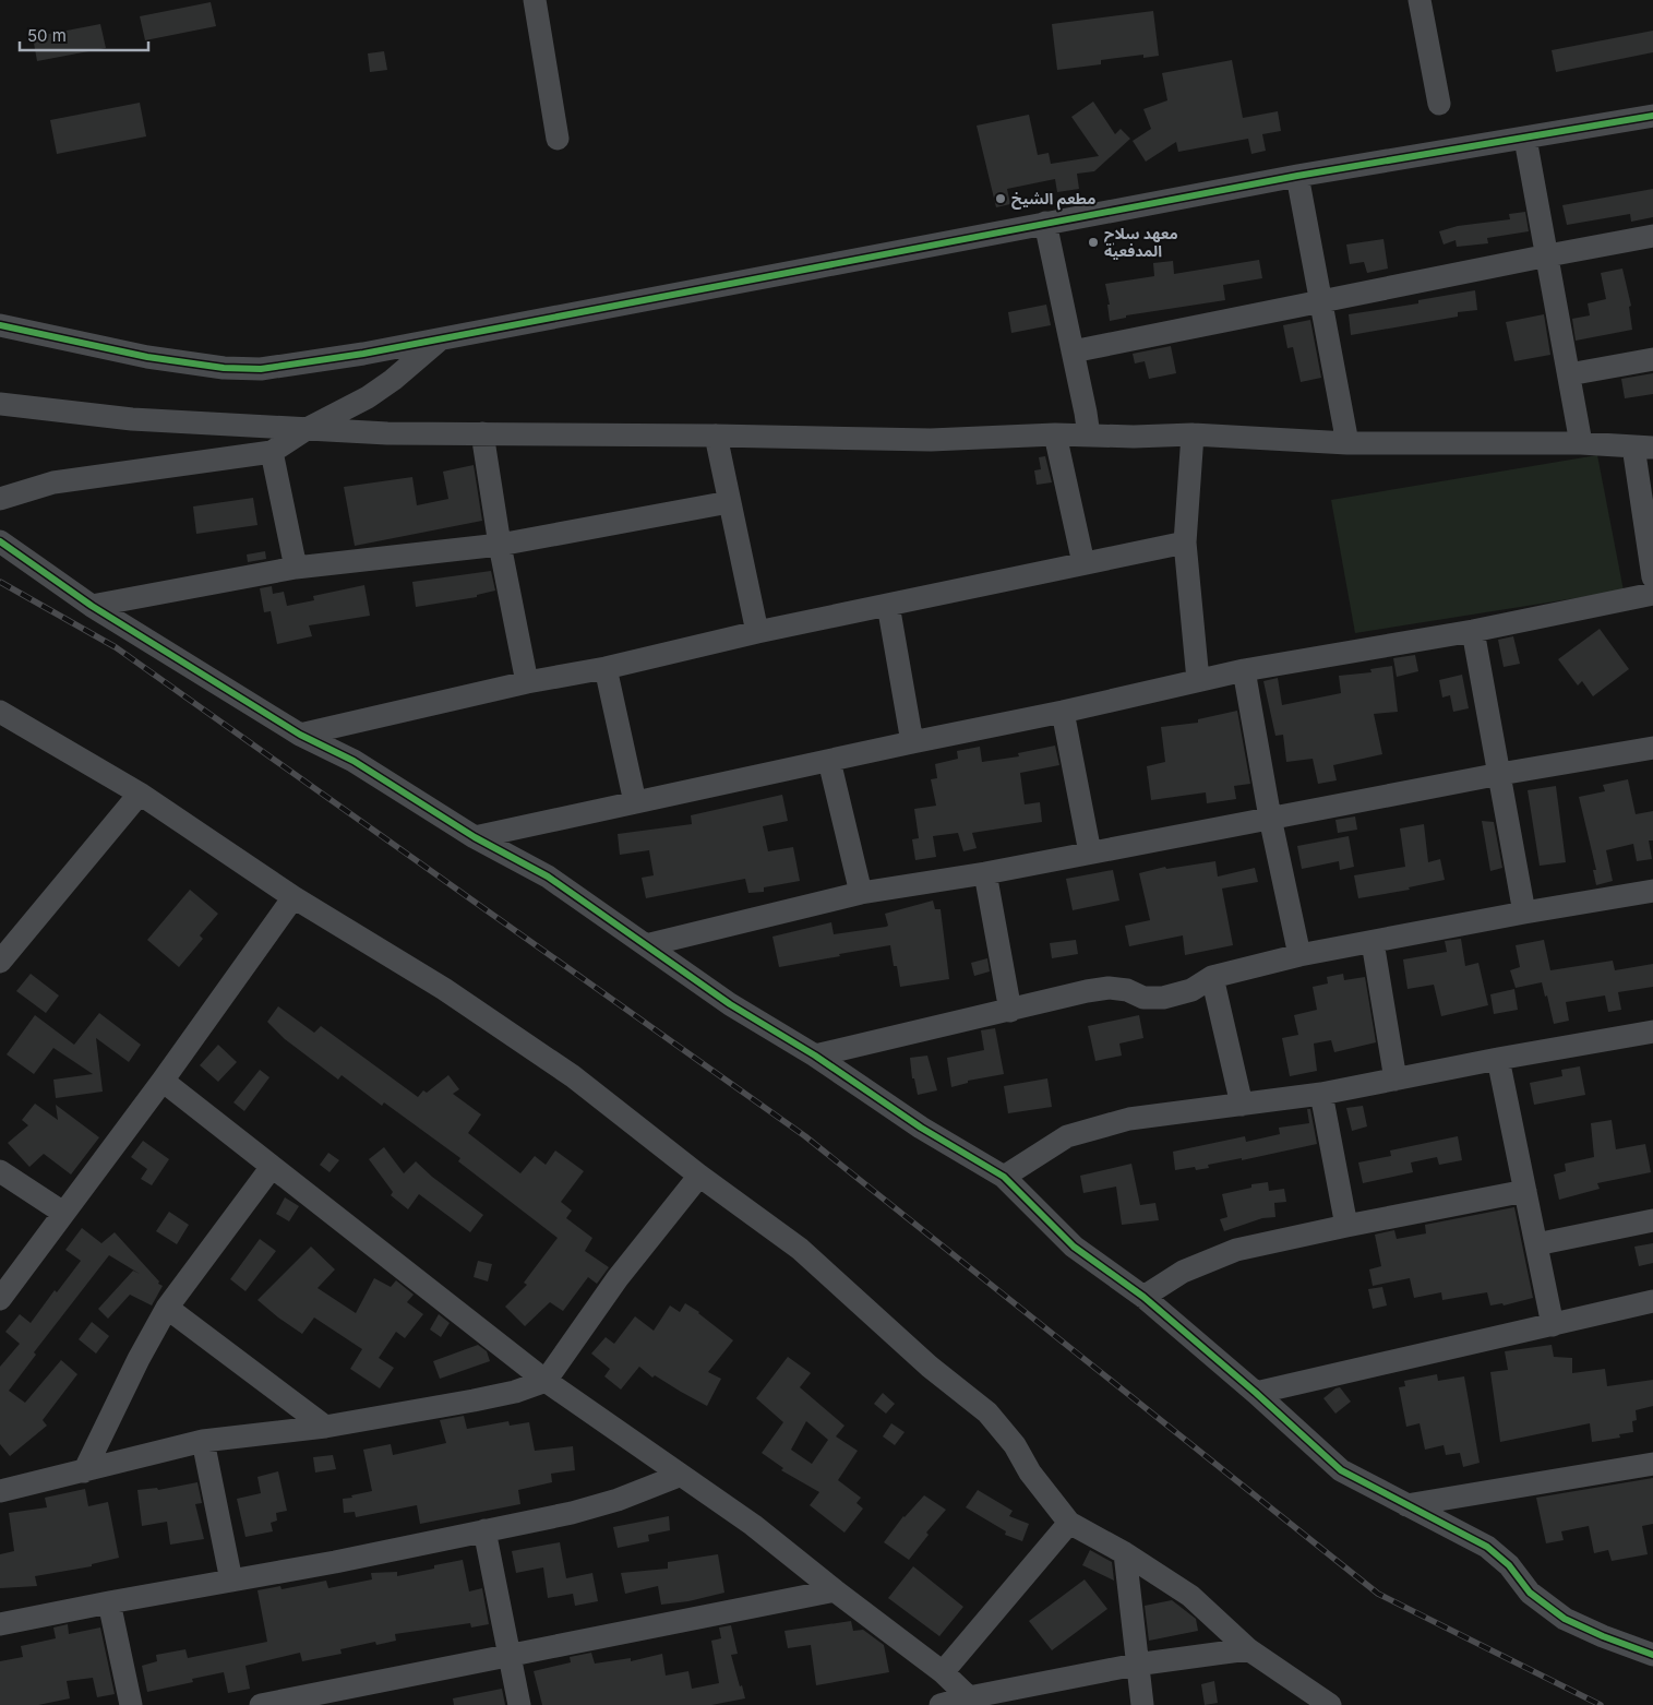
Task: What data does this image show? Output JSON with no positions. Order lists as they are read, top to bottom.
{
  "places": ["مطعم الشيخ", "معهد سلاح المدفعية"],
  "scale_bar": "50 m"
}
